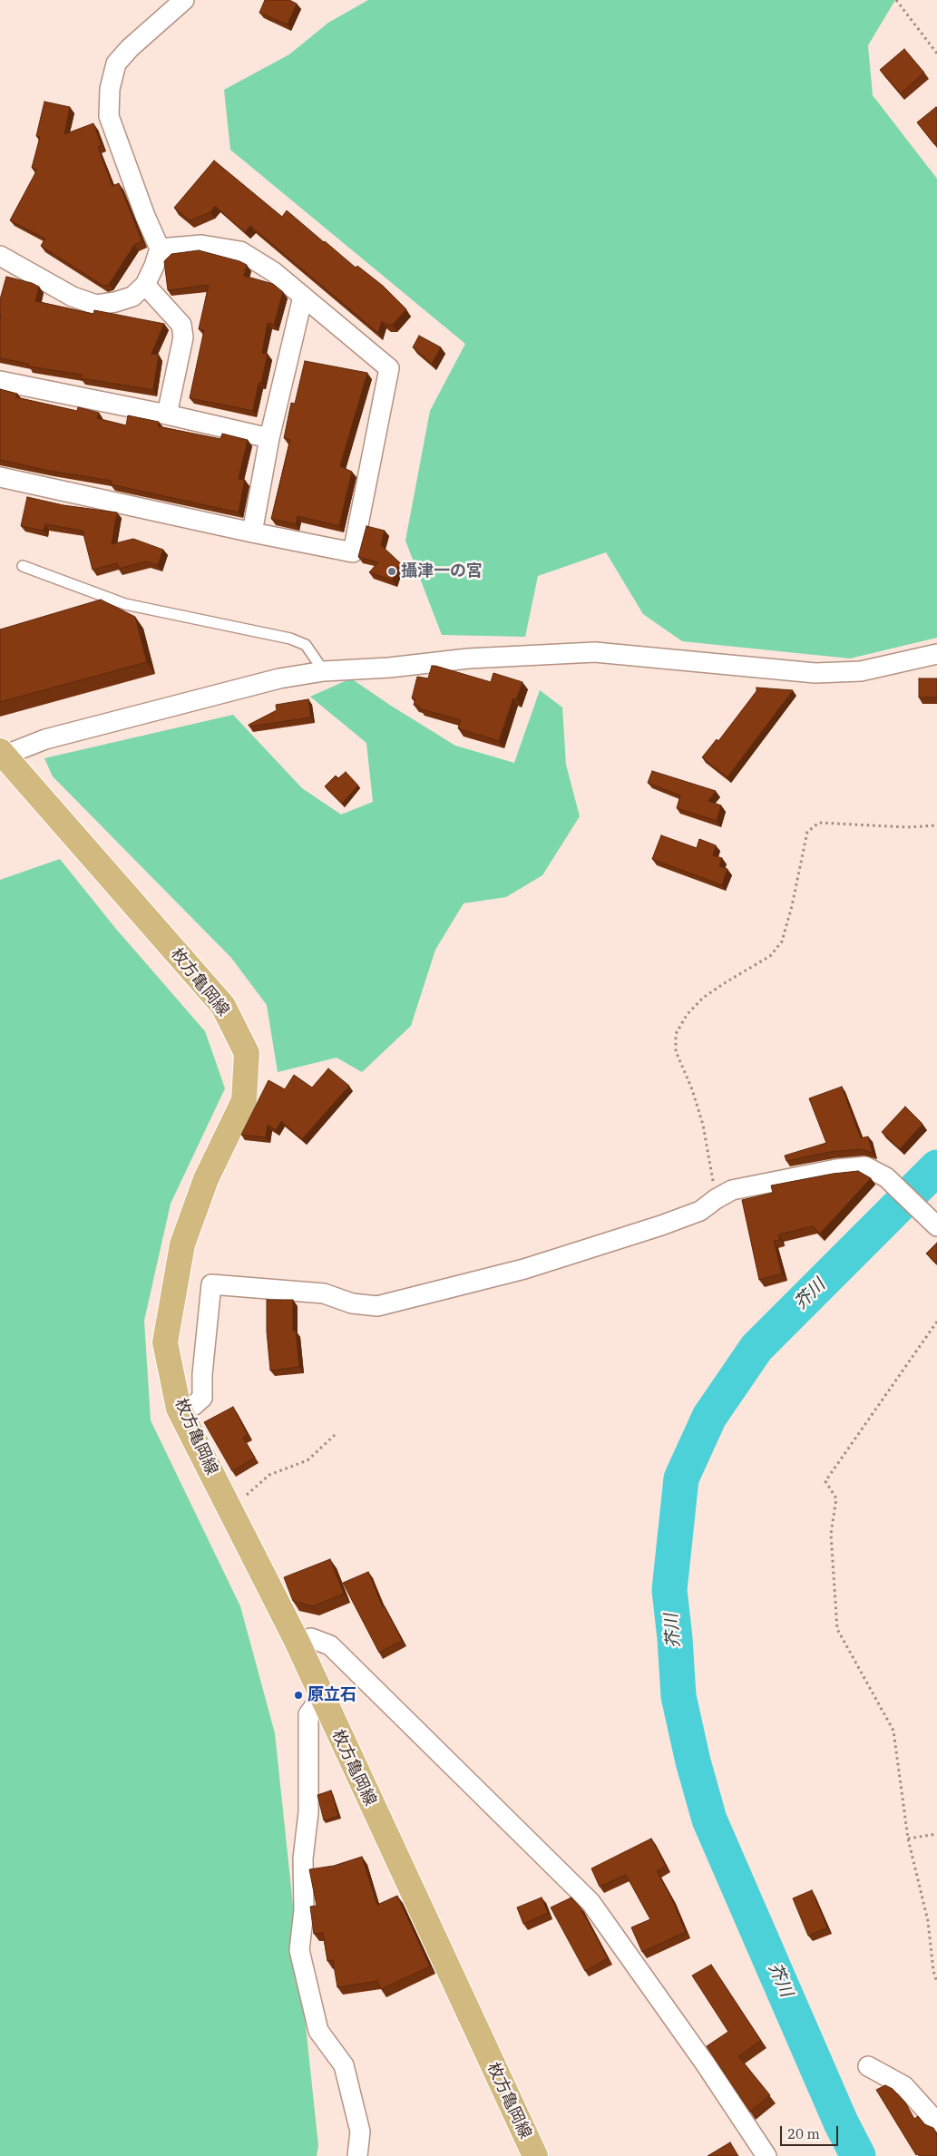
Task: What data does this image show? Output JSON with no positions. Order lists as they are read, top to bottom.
{
  "streets": {
    "main road": ["枚方亀岡線"]
  },
  "water": ["芥川"],
  "places": ["攝津一の宮", "原立石"],
  "scale_bar": "20 m"
}
